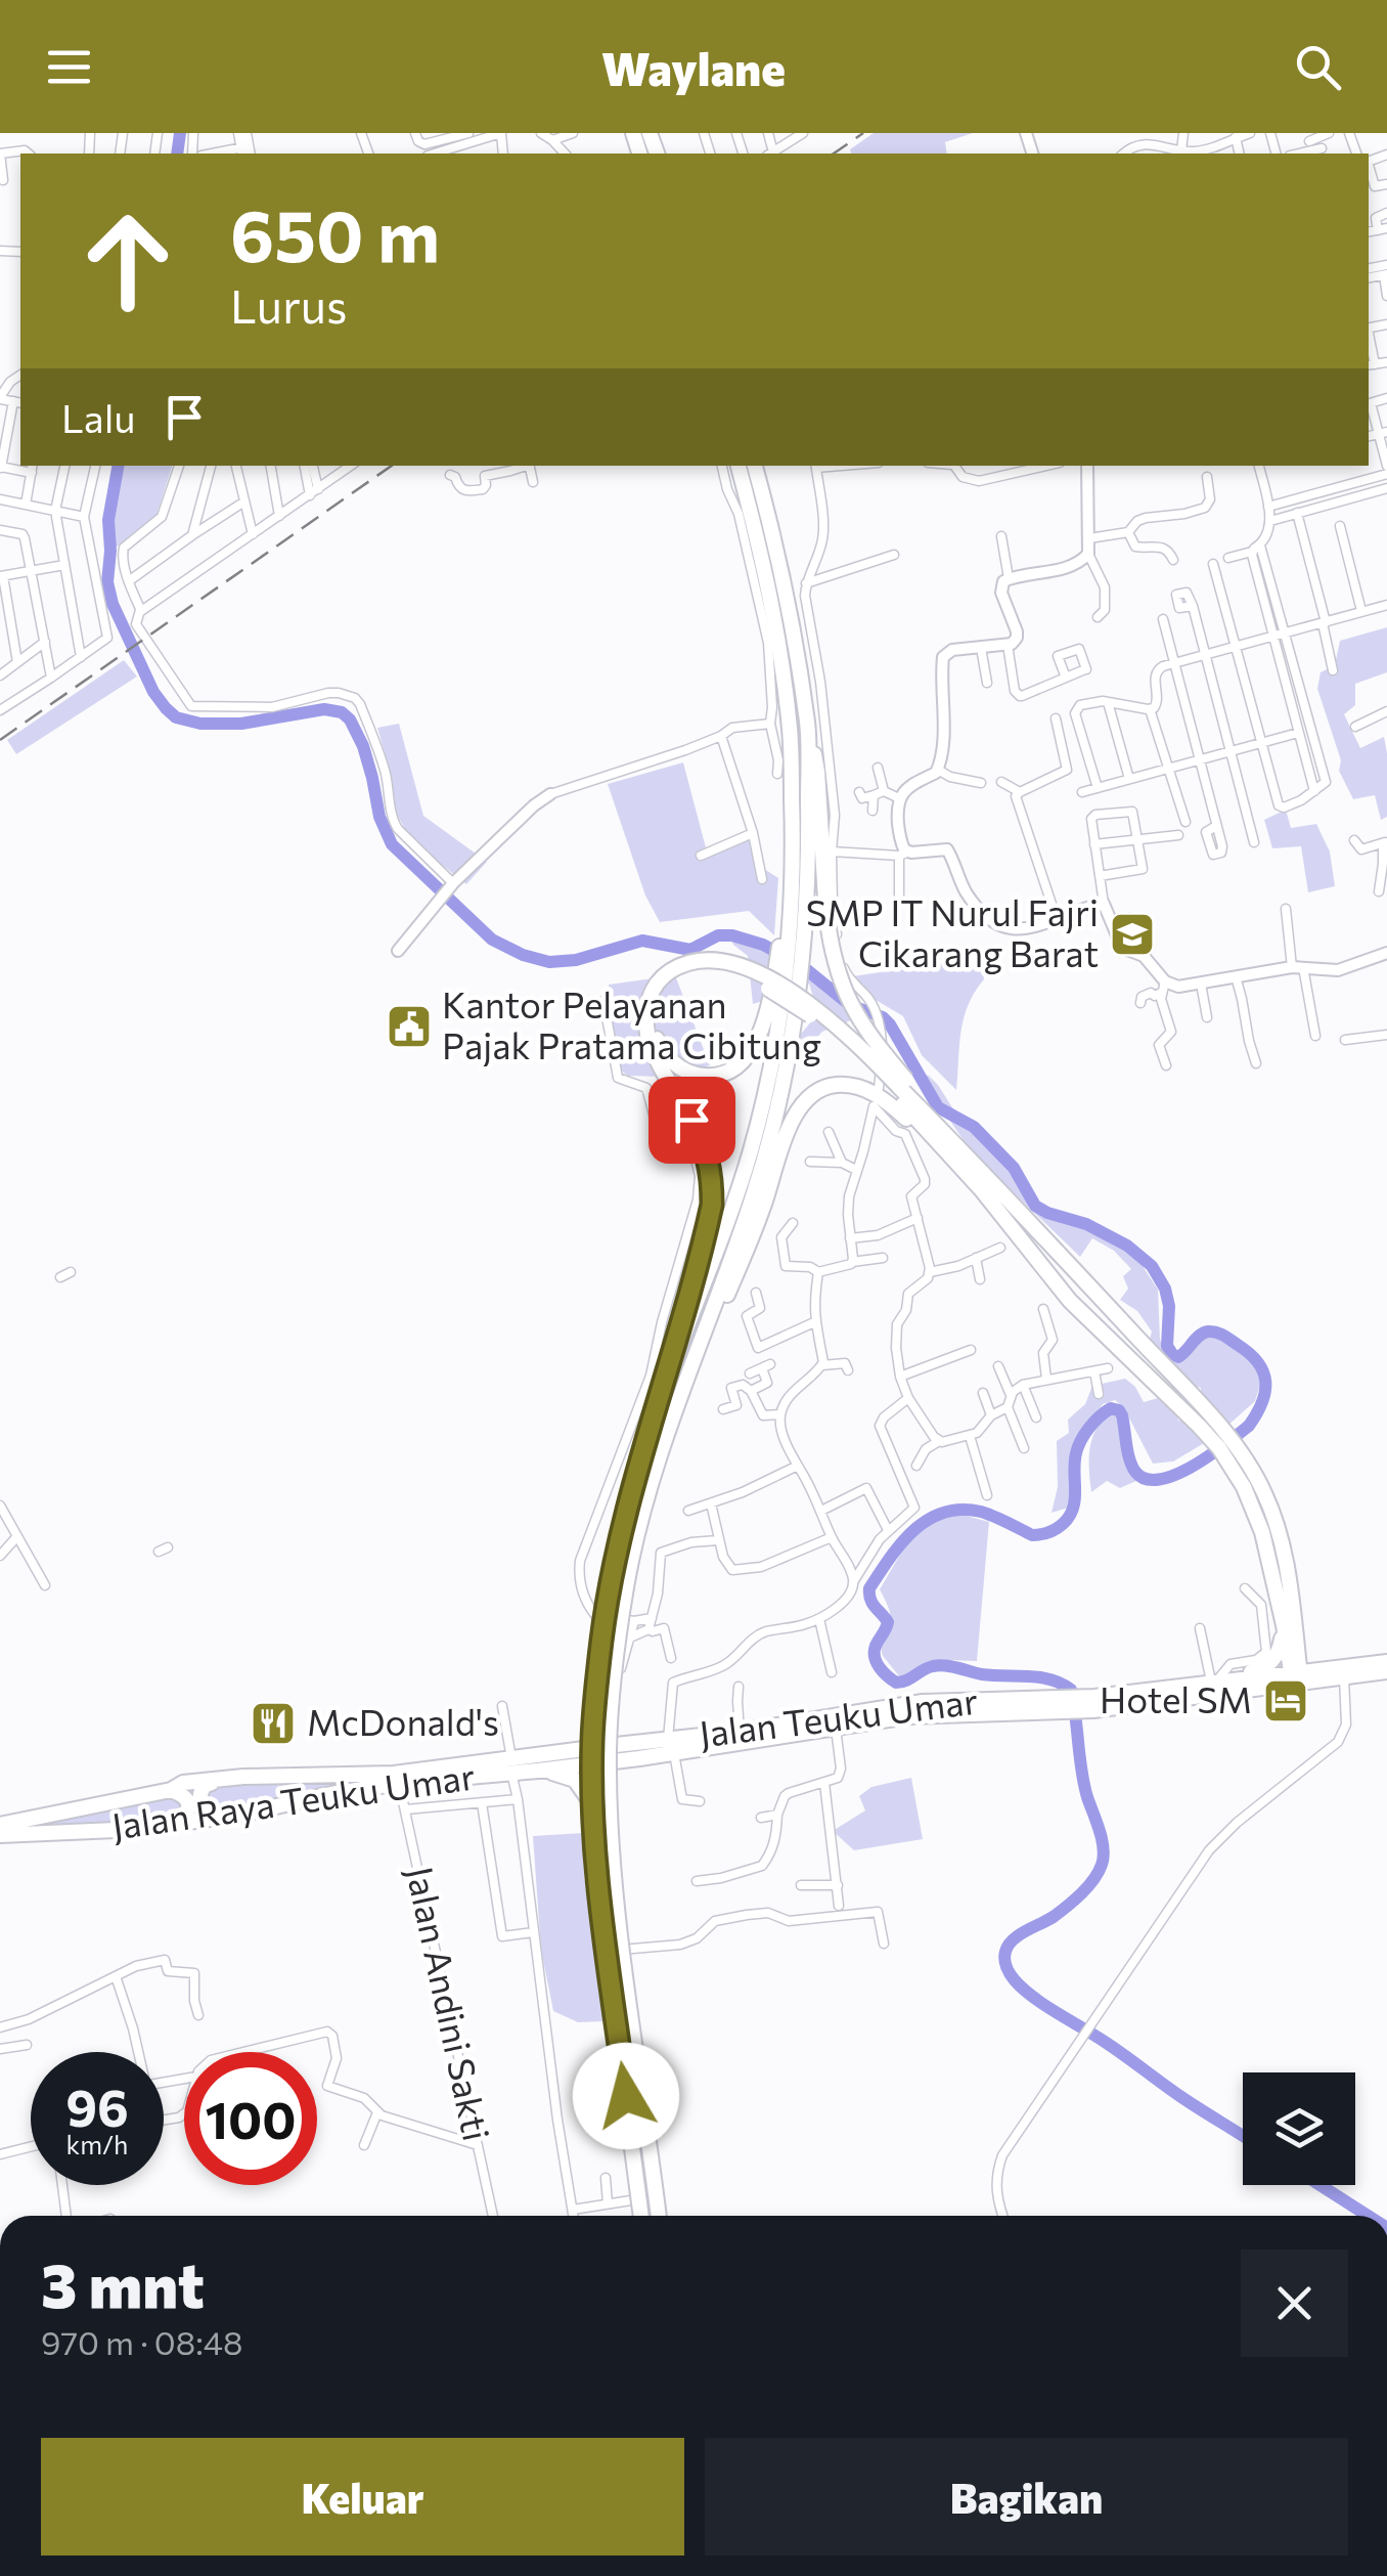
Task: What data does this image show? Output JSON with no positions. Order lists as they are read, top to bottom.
{
  "streets": {
    "highway": ["Jalan Teuku Umar", "Jalan Raya Teuku Umar"],
    "street": ["Jalan Andini Sakti"]
  },
  "crossings": [
    ["Jalan Teuku Umar", "Jalan Raya Teuku Umar"],
    ["Jalan Raya Teuku Umar", "Jalan Andini Sakti"]
  ],
  "places": {
    "school or university": ["SMP IT Nurul Fajri Cikarang Barat"],
    "public building": ["Kantor Pelayanan Pajak Pratama Cibitung"],
    "hotel": ["Hotel SM"],
    "restaurant": ["McDonald's"]
  },
  "page": {
    "header": "Waylane",
    "turn": ["650 m", "Lurus"],
    "then": "Lalu",
    "speed": "96 km/h",
    "limit": "100",
    "heading": ["3 mnt", "970 m · 08:48"],
    "buttons": ["Keluar", "Bagikan"]
  }
}
